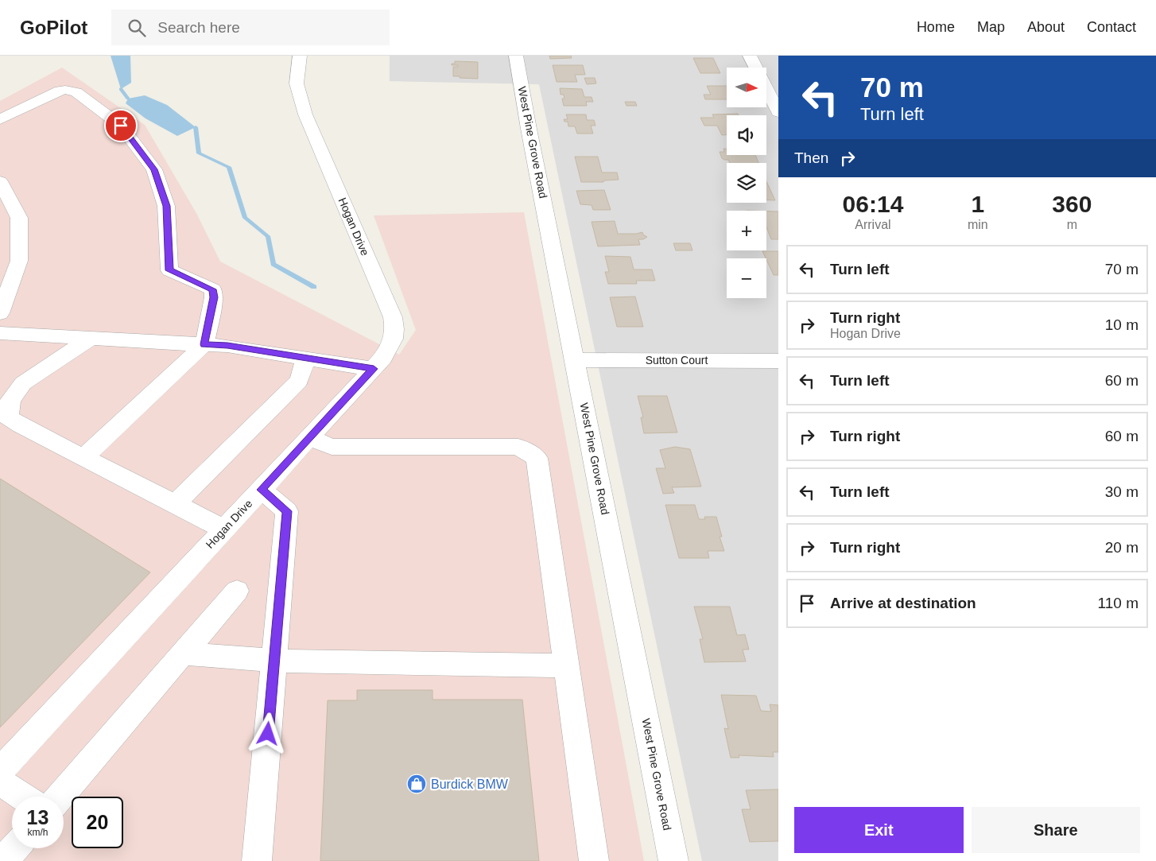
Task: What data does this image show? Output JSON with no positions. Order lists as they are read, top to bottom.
{
  "streets": {
    "street": ["West Pine Grove Road", "Hogan Drive", "Sutton Court"]
  },
  "crossings": [
    ["West Pine Grove Road", "Sutton Court"]
  ],
  "places": {
    "shop": ["Burdick BMW"]
  },
  "north": "right",
  "page": {
    "header": "GoPilot",
    "search": "Search here",
    "nav": [
      "Home",
      "Map",
      "About",
      "Contact"
    ],
    "turn": ["70 m", "Turn left"],
    "map_buttons": ["+", "−"],
    "then": "Then",
    "eta": [
      "06:14",
      "Arrival",
      "1",
      "min",
      "360",
      "m"
    ],
    "list": [
      {
        "name": "Turn left",
        "value": "70 m"
      },
      {
        "name": "Turn right",
        "note": "Hogan Drive",
        "value": "10 m"
      },
      {
        "name": "Turn left",
        "value": "60 m"
      },
      {
        "name": "Turn right",
        "value": "60 m"
      },
      {
        "name": "Turn left",
        "value": "30 m"
      },
      {
        "name": "Turn right",
        "value": "20 m"
      },
      {
        "name": "Arrive at destination",
        "value": "110 m"
      }
    ],
    "speed": "13 km/h",
    "limit": "20",
    "buttons": ["Exit", "Share"]
  }
}
